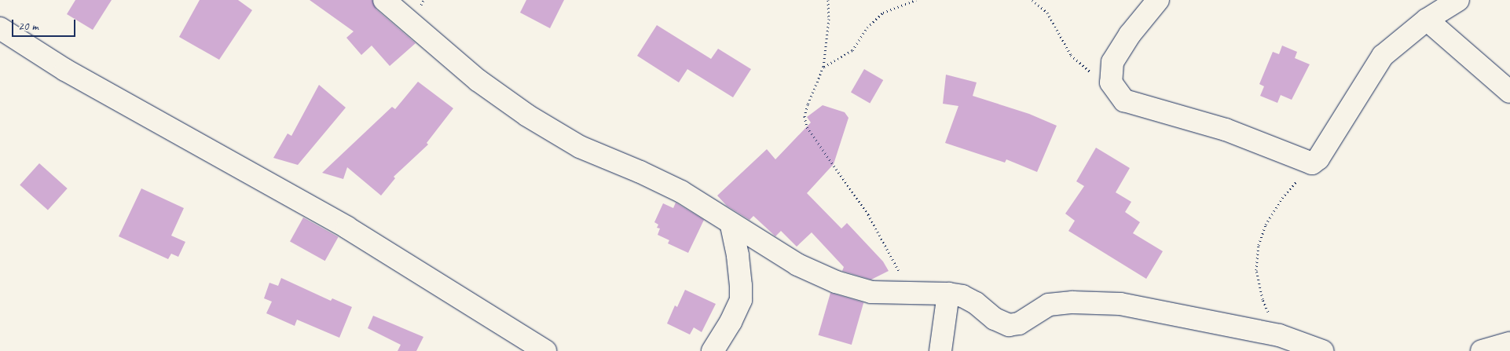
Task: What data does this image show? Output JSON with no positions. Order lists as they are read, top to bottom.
{
  "scale_bar": "20 m"
}
